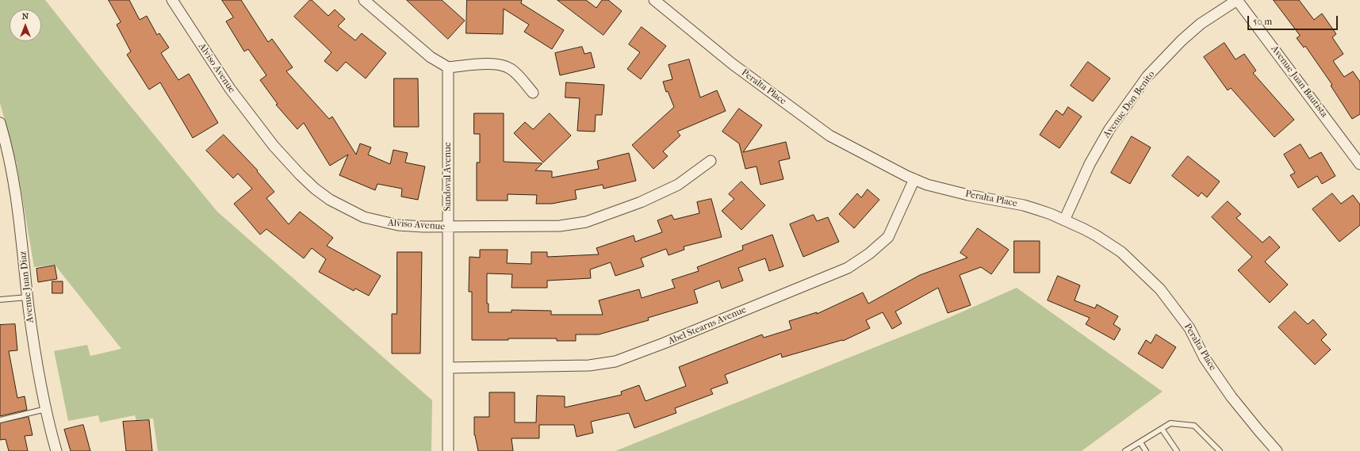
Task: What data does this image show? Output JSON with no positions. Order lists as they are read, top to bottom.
{
  "streets": {
    "street": [
      "Alviso Avenue",
      "Avenue Juan Bautista",
      "Peralta Place",
      "Avenue Don Benito",
      "Sandoval Avenue",
      "Avenue Juan Diaz",
      "Abel Stearns Avenue"
    ]
  },
  "crossings": [
    ["Alviso Avenue", "Sandoval Avenue"],
    ["Avenue Juan Bautista", "Avenue Don Benito"],
    ["Peralta Place", "Avenue Don Benito"],
    ["Peralta Place", "Abel Stearns Avenue"],
    ["Sandoval Avenue", "Abel Stearns Avenue"]
  ],
  "scale_bar": "50 m",
  "north": "top"
}
